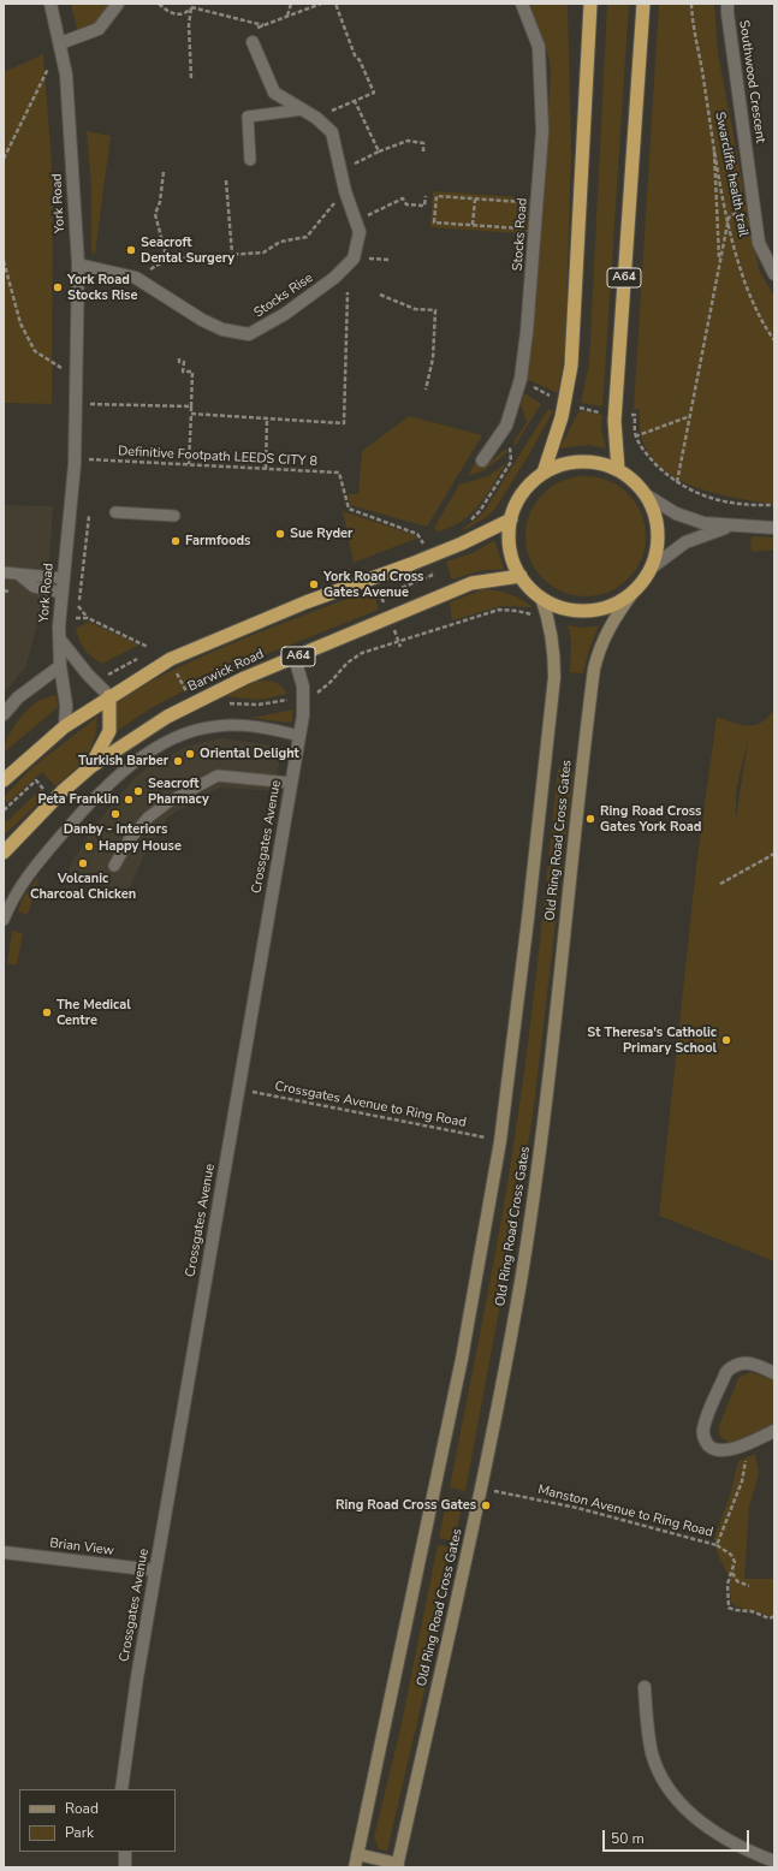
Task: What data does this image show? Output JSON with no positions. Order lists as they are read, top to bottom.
{
  "streets": {
    "highway": ["A64", "Barwick Road"],
    "main road": ["Old Ring Road Cross Gates"],
    "street": [
      "Southwood Crescent",
      "York Road",
      "Stocks Road",
      "Stocks Rise",
      "Crossgates Avenue",
      "Brian View"
    ],
    "path": [
      "Swarcliffe health trail",
      "Definitive Footpath LEEDS CITY 8",
      "Crossgates Avenue to Ring Road",
      "Manston Avenue to Ring Road"
    ]
  },
  "crossings": [
    ["York Road", "Stocks Rise"],
    ["York Road", "Definitive Footpath LEEDS CITY 8"],
    ["A64", "Barwick Road"],
    ["A64", "Old Ring Road Cross Gates"],
    ["Barwick Road", "Crossgates Avenue"],
    ["Barwick Road", "Old Ring Road Cross Gates"],
    ["Crossgates Avenue", "Crossgates Avenue to Ring Road"],
    ["Crossgates Avenue", "Brian View"],
    ["Old Ring Road Cross Gates", "Crossgates Avenue to Ring Road"],
    ["Old Ring Road Cross Gates", "Manston Avenue to Ring Road"]
  ],
  "places": [
    "Seacroft Dental Surgery",
    "York Road Stocks Rise",
    "Sue Ryder",
    "Farmfoods",
    "York Road Cross Gates Avenue",
    "Oriental Delight",
    "Turkish Barber",
    "Seacroft Pharmacy",
    "Peta Franklin",
    "Danby - Interiors",
    "Ring Road Cross Gates York Road",
    "Happy House",
    "Volcanic Charcoal Chicken",
    "The Medical Centre",
    "St Theresa's Catholic Primary School",
    "Ring Road Cross Gates"
  ],
  "legend": ["Road", "Park"],
  "scale_bar": "50 m"
}
